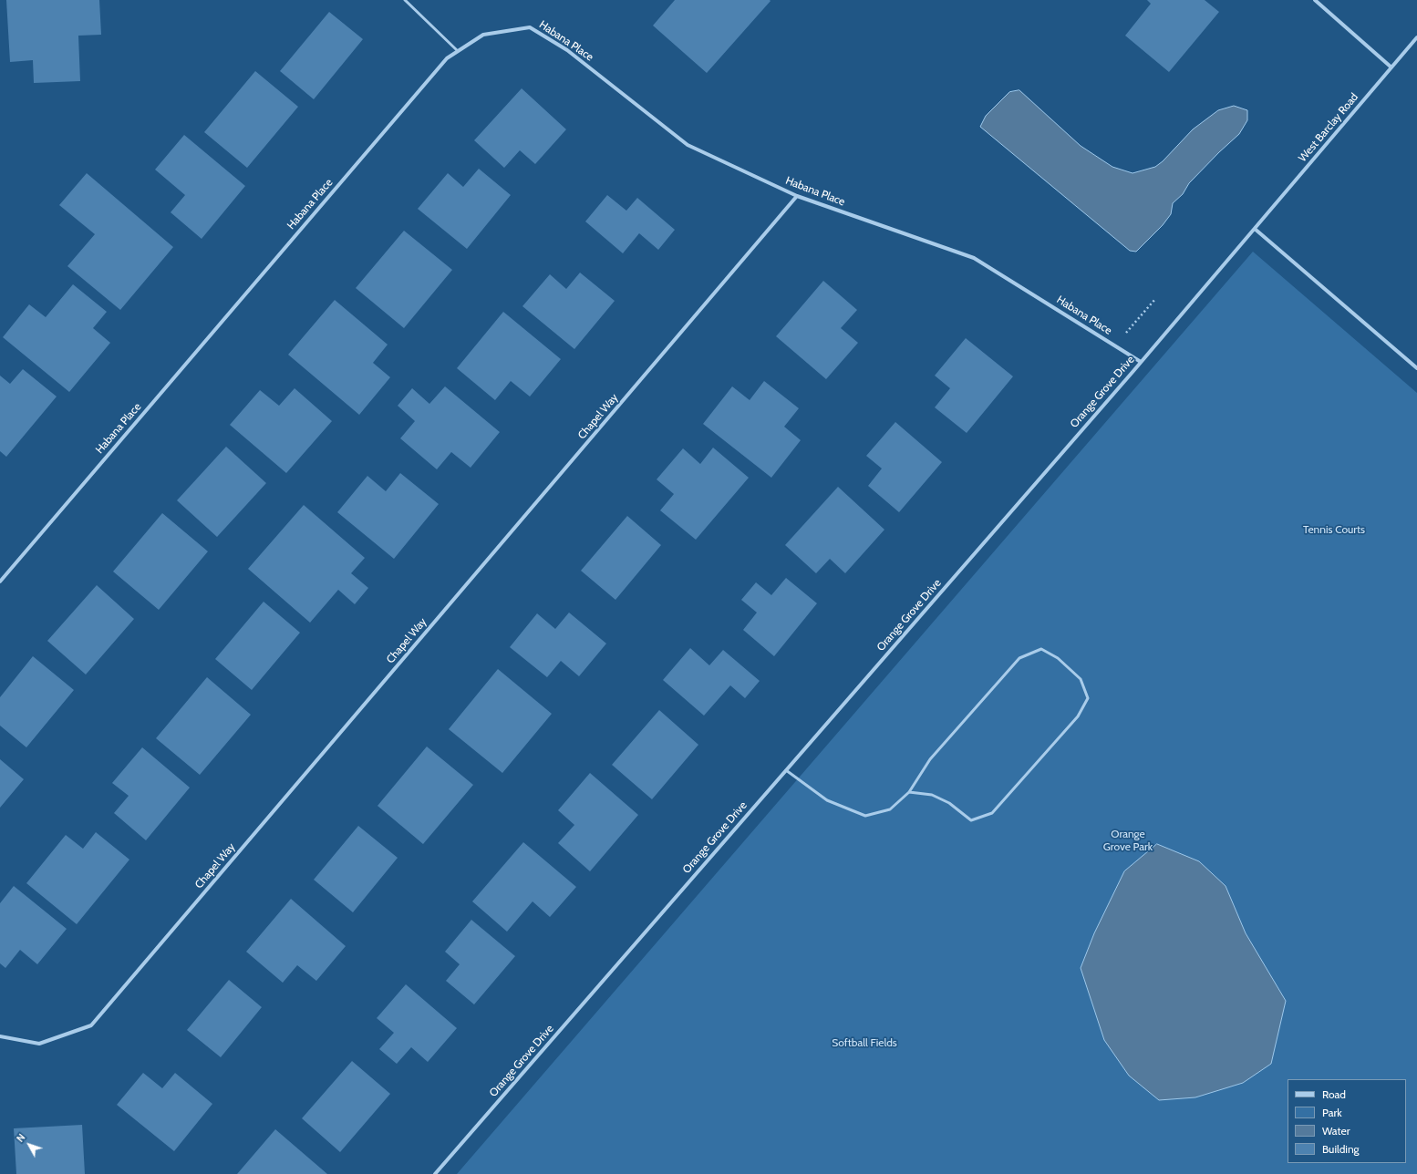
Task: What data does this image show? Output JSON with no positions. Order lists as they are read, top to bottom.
{
  "streets": {
    "street": [
      "Habana Place",
      "West Barclay Road",
      "Orange Grove Drive",
      "Chapel Way"
    ]
  },
  "crossings": [
    ["Habana Place", "Orange Grove Drive"],
    ["Habana Place", "Chapel Way"],
    ["West Barclay Road", "Orange Grove Drive"]
  ],
  "parks": ["Tennis Courts", "Orange Grove Park", "Softball Fields"],
  "legend": [
    "Road",
    "Park",
    "Water",
    "Building"
  ],
  "north": "top left"
}
